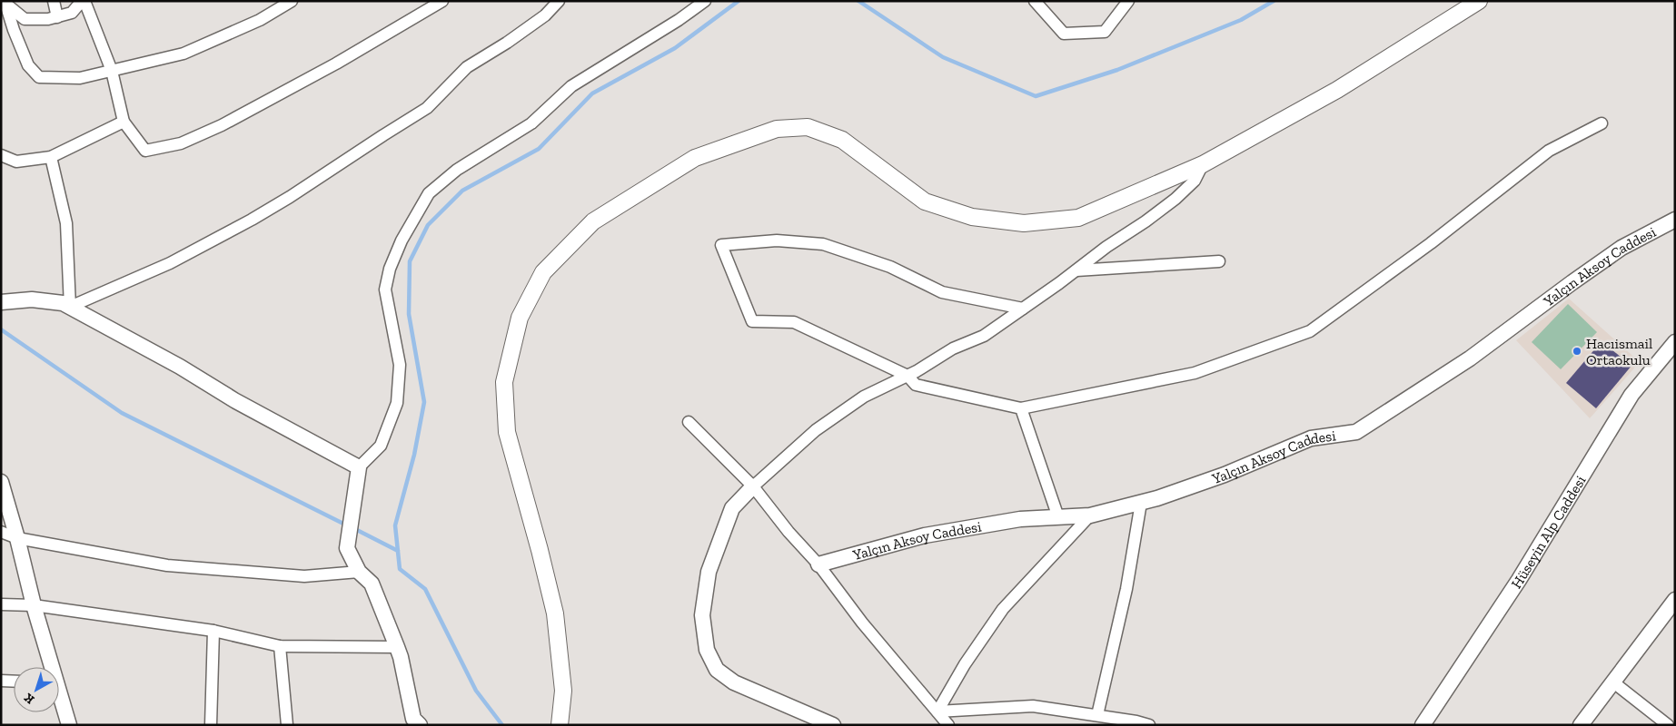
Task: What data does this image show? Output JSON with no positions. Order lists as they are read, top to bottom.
{
  "streets": {
    "street": ["Yalçın Aksoy Caddesi", "Hüseyin Alp Caddesi"]
  },
  "places": ["Hacıismail Ortaokulu"],
  "north": "bottom left"
}
